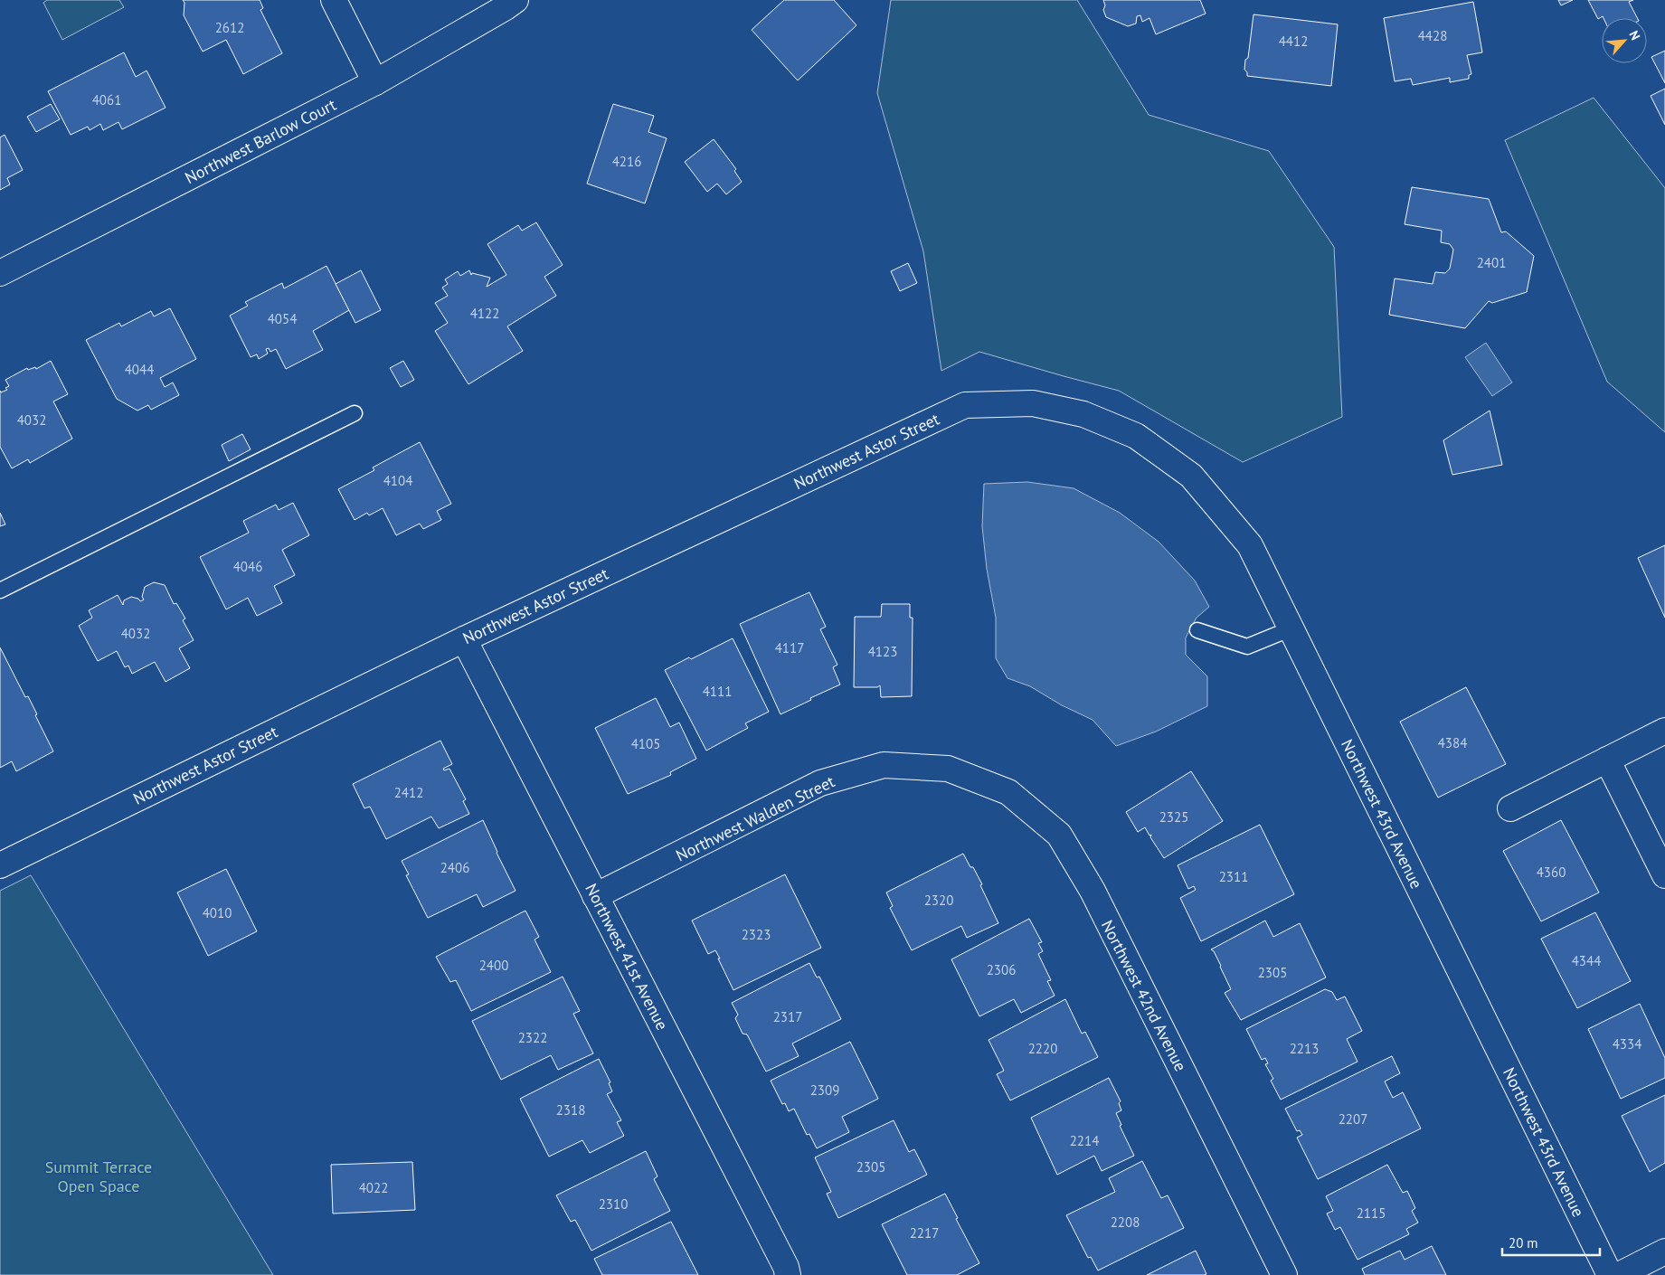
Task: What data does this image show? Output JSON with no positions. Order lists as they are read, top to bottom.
{
  "streets": {
    "street": [
      "Northwest Barlow Court",
      "Northwest Astor Street",
      "Northwest 43rd Avenue",
      "Northwest Walden Street",
      "Northwest 41st Avenue",
      "Northwest 42nd Avenue"
    ]
  },
  "crossings": [
    ["Northwest Astor Street", "Northwest 43rd Avenue"],
    ["Northwest Astor Street", "Northwest 41st Avenue"],
    ["Northwest Walden Street", "Northwest 41st Avenue"],
    ["Northwest Walden Street", "Northwest 42nd Avenue"]
  ],
  "parks": ["Summit Terrace Open Space"],
  "house_numbers": [
    "2612",
    "4428",
    "4412",
    "4061",
    "4216",
    "2401",
    "4122",
    "4054",
    "4044",
    "4032",
    "4104",
    "4046",
    "4032",
    "4117",
    "4123",
    "4111",
    "4384",
    "4105",
    "2412",
    "2325",
    "2406",
    "4360",
    "2311",
    "2320",
    "4010",
    "2323",
    "4344",
    "2400",
    "2306",
    "2305",
    "2317",
    "2322",
    "4334",
    "2220",
    "2213",
    "2309",
    "2318",
    "2207",
    "2214",
    "2305",
    "4022",
    "2310",
    "2115",
    "2208",
    "2217"
  ],
  "scale_bar": "20 m",
  "north": "top right"
}
